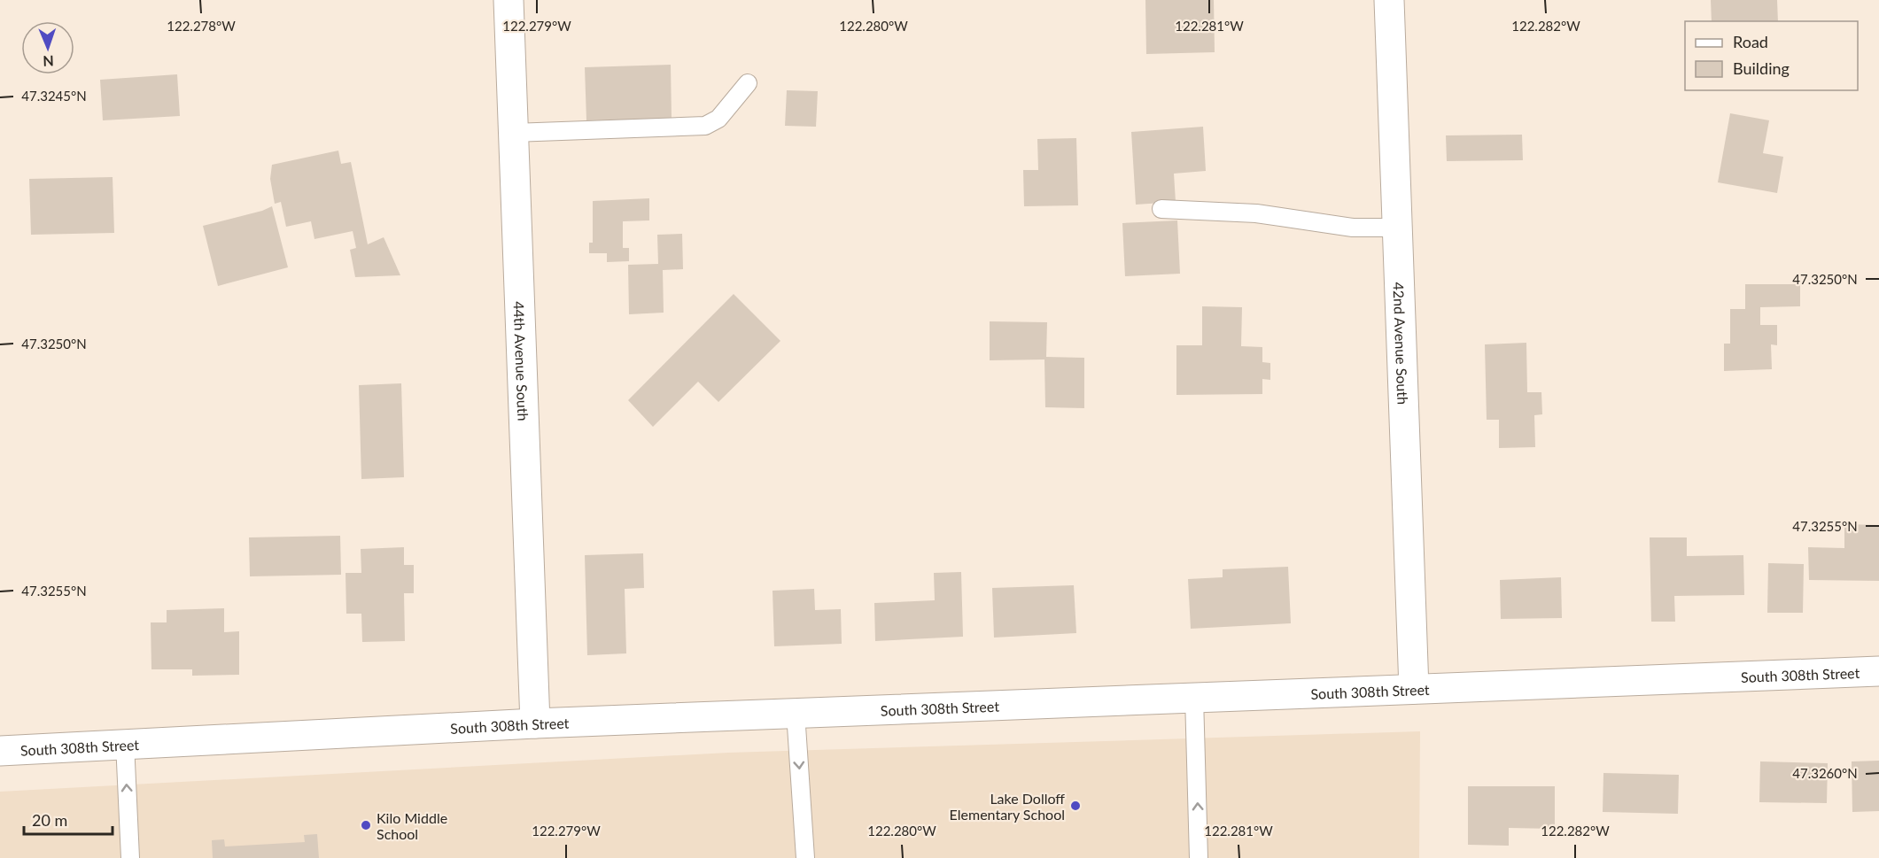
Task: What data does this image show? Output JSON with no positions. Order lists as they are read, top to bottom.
{
  "streets": {
    "street": ["42nd Avenue South", "44th Avenue South", "South 308th Street"]
  },
  "crossings": [
    ["42nd Avenue South", "South 308th Street"],
    ["44th Avenue South", "South 308th Street"]
  ],
  "places": ["Lake Dolloff Elementary School", "Kilo Middle School"],
  "legend": ["Road", "Building"],
  "scale_bar": "20 m",
  "north": "bottom",
  "coordinates": [
    "122.278°W",
    "122.279°W",
    "122.280°W",
    "122.281°W",
    "122.282°W",
    "47.3245°N",
    "47.3250°N",
    "47.3255°N",
    "47.3260°N"
  ]
}
